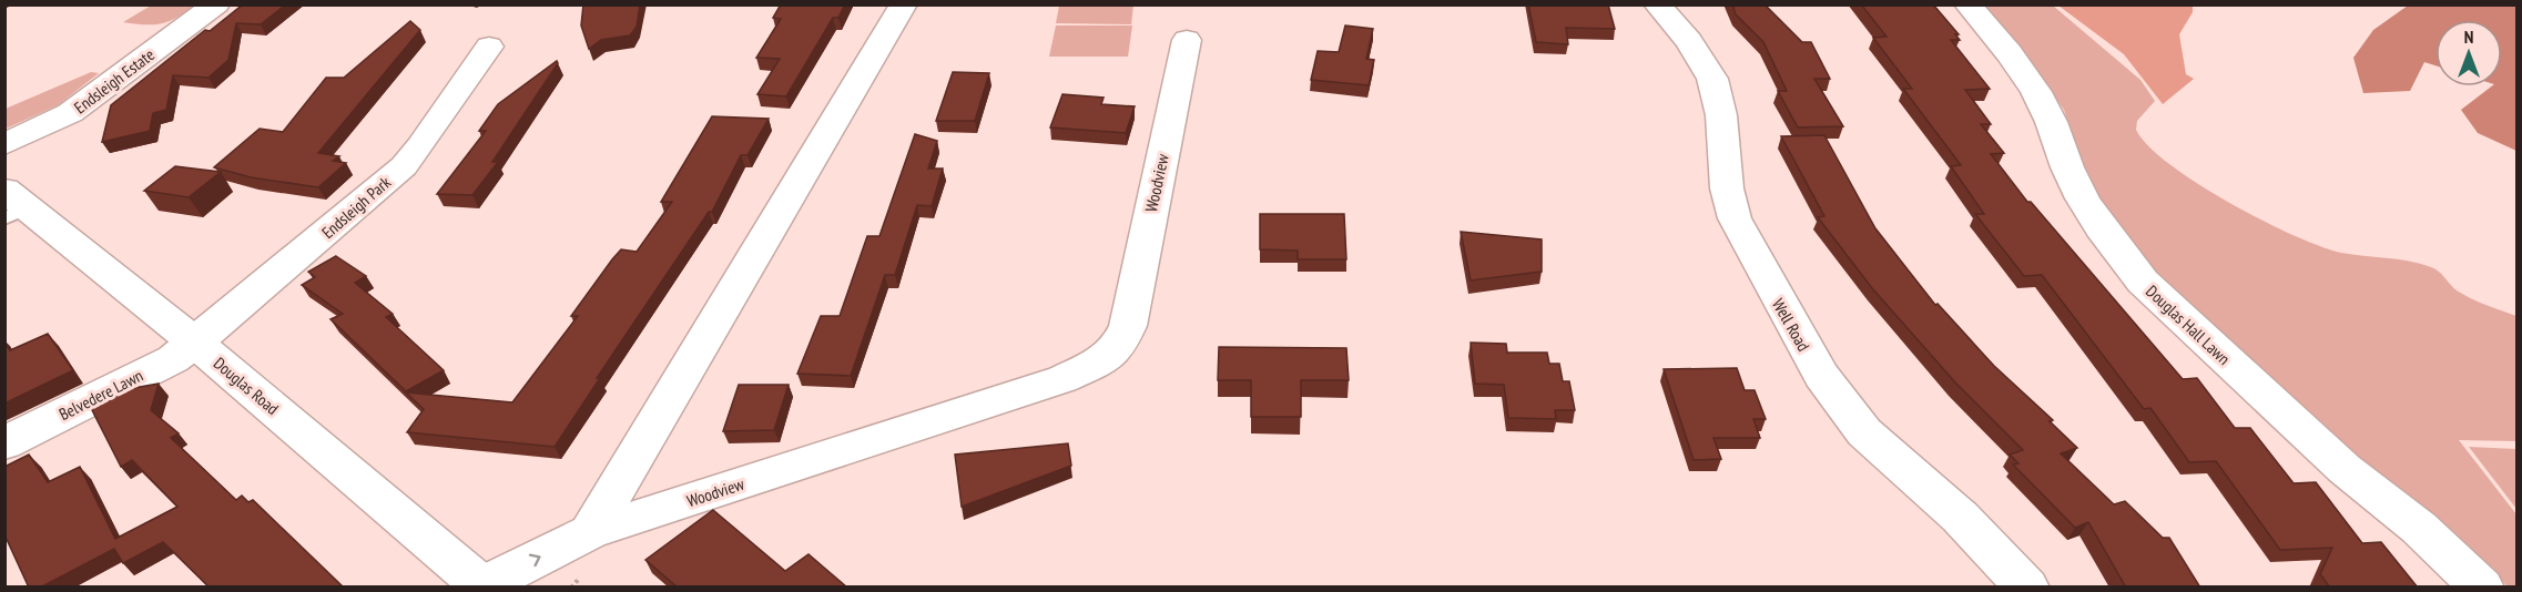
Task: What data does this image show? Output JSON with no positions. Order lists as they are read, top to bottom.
{
  "streets": {
    "street": [
      "Endsleigh Estate",
      "Woodview",
      "Endsleigh Park",
      "Well Road",
      "Douglas Hall Lawn",
      "Douglas Road",
      "Belvedere Lawn"
    ]
  },
  "crossings": [
    ["Woodview", "Douglas Road"],
    ["Endsleigh Park", "Douglas Road"],
    ["Endsleigh Park", "Belvedere Lawn"],
    ["Douglas Road", "Belvedere Lawn"]
  ],
  "north": "top"
}
